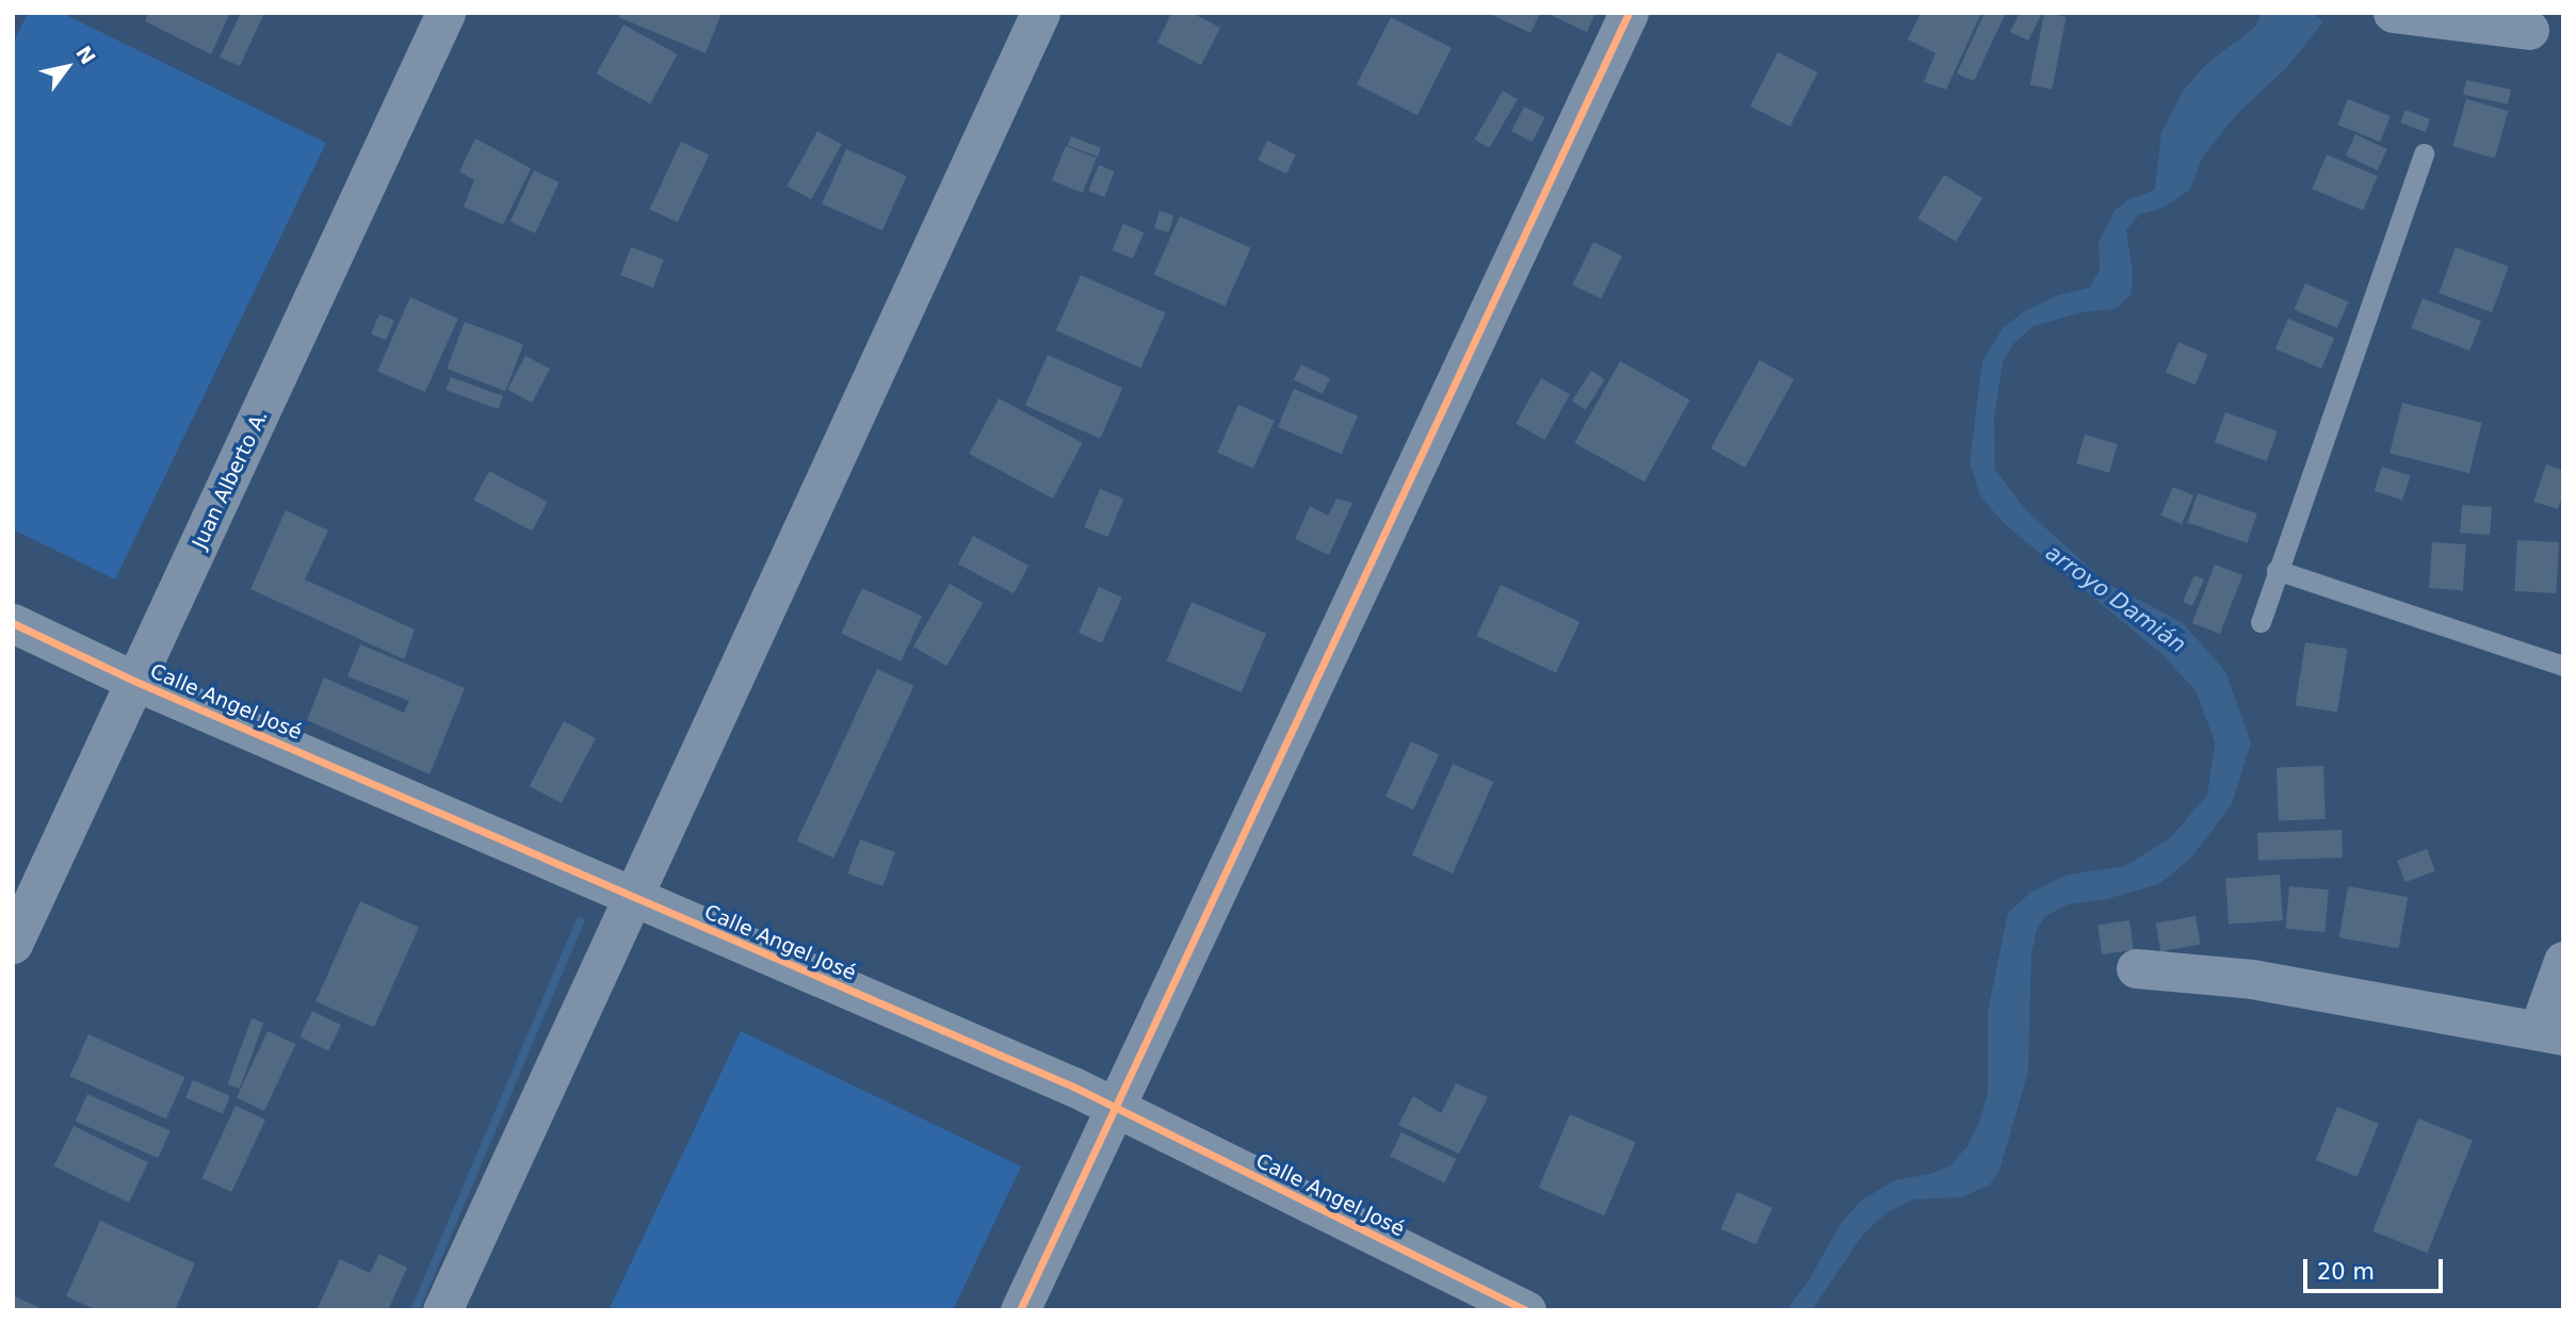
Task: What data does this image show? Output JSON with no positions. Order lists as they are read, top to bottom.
{
  "streets": {
    "street": ["Juan Alberto A.", "Calle Angel José"]
  },
  "crossings": [
    ["Juan Alberto A.", "Calle Angel José"]
  ],
  "water": ["arroyo Damián"],
  "scale_bar": "20 m",
  "north": "top right"
}
